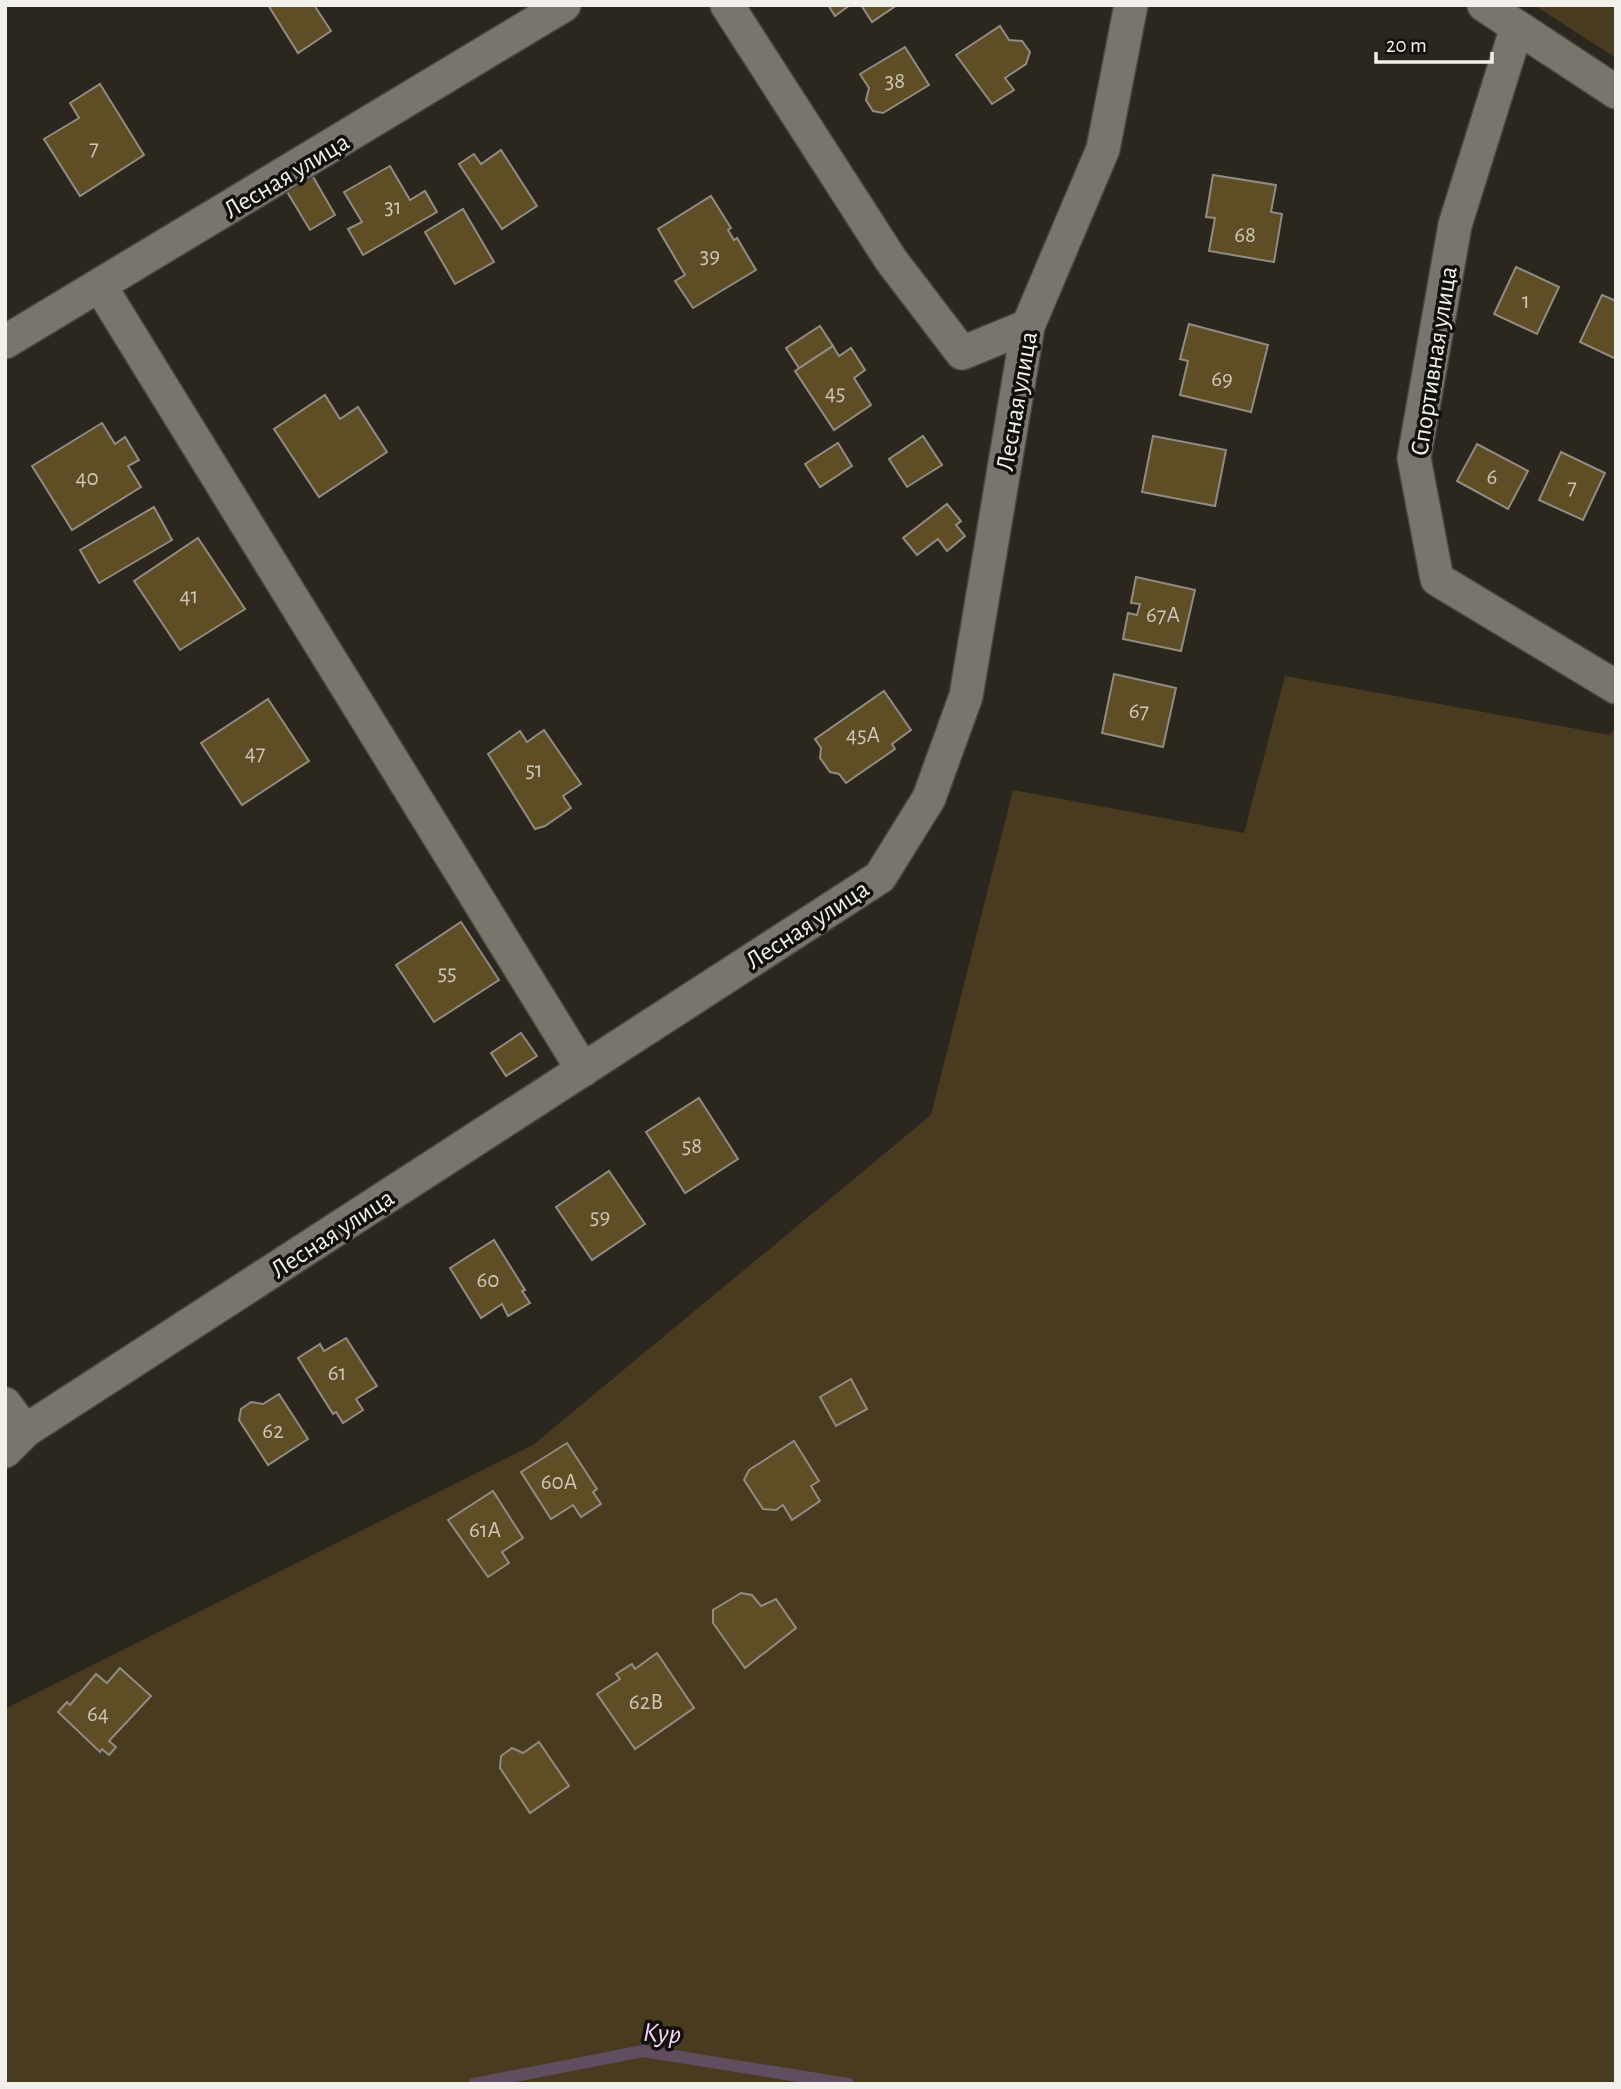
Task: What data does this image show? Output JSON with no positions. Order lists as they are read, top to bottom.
{
  "streets": {
    "street": ["Лесная улица", "Спортивная улица"]
  },
  "water": ["Кур"],
  "house_numbers": [
    "38",
    "7",
    "31",
    "68",
    "39",
    "1",
    "69",
    "45",
    "6",
    "40",
    "7",
    "41",
    "67А",
    "67",
    "45А",
    "47",
    "51",
    "55",
    "58",
    "59",
    "60",
    "61",
    "62",
    "60А",
    "61А",
    "62В",
    "64"
  ],
  "scale_bar": "20 m"
}
